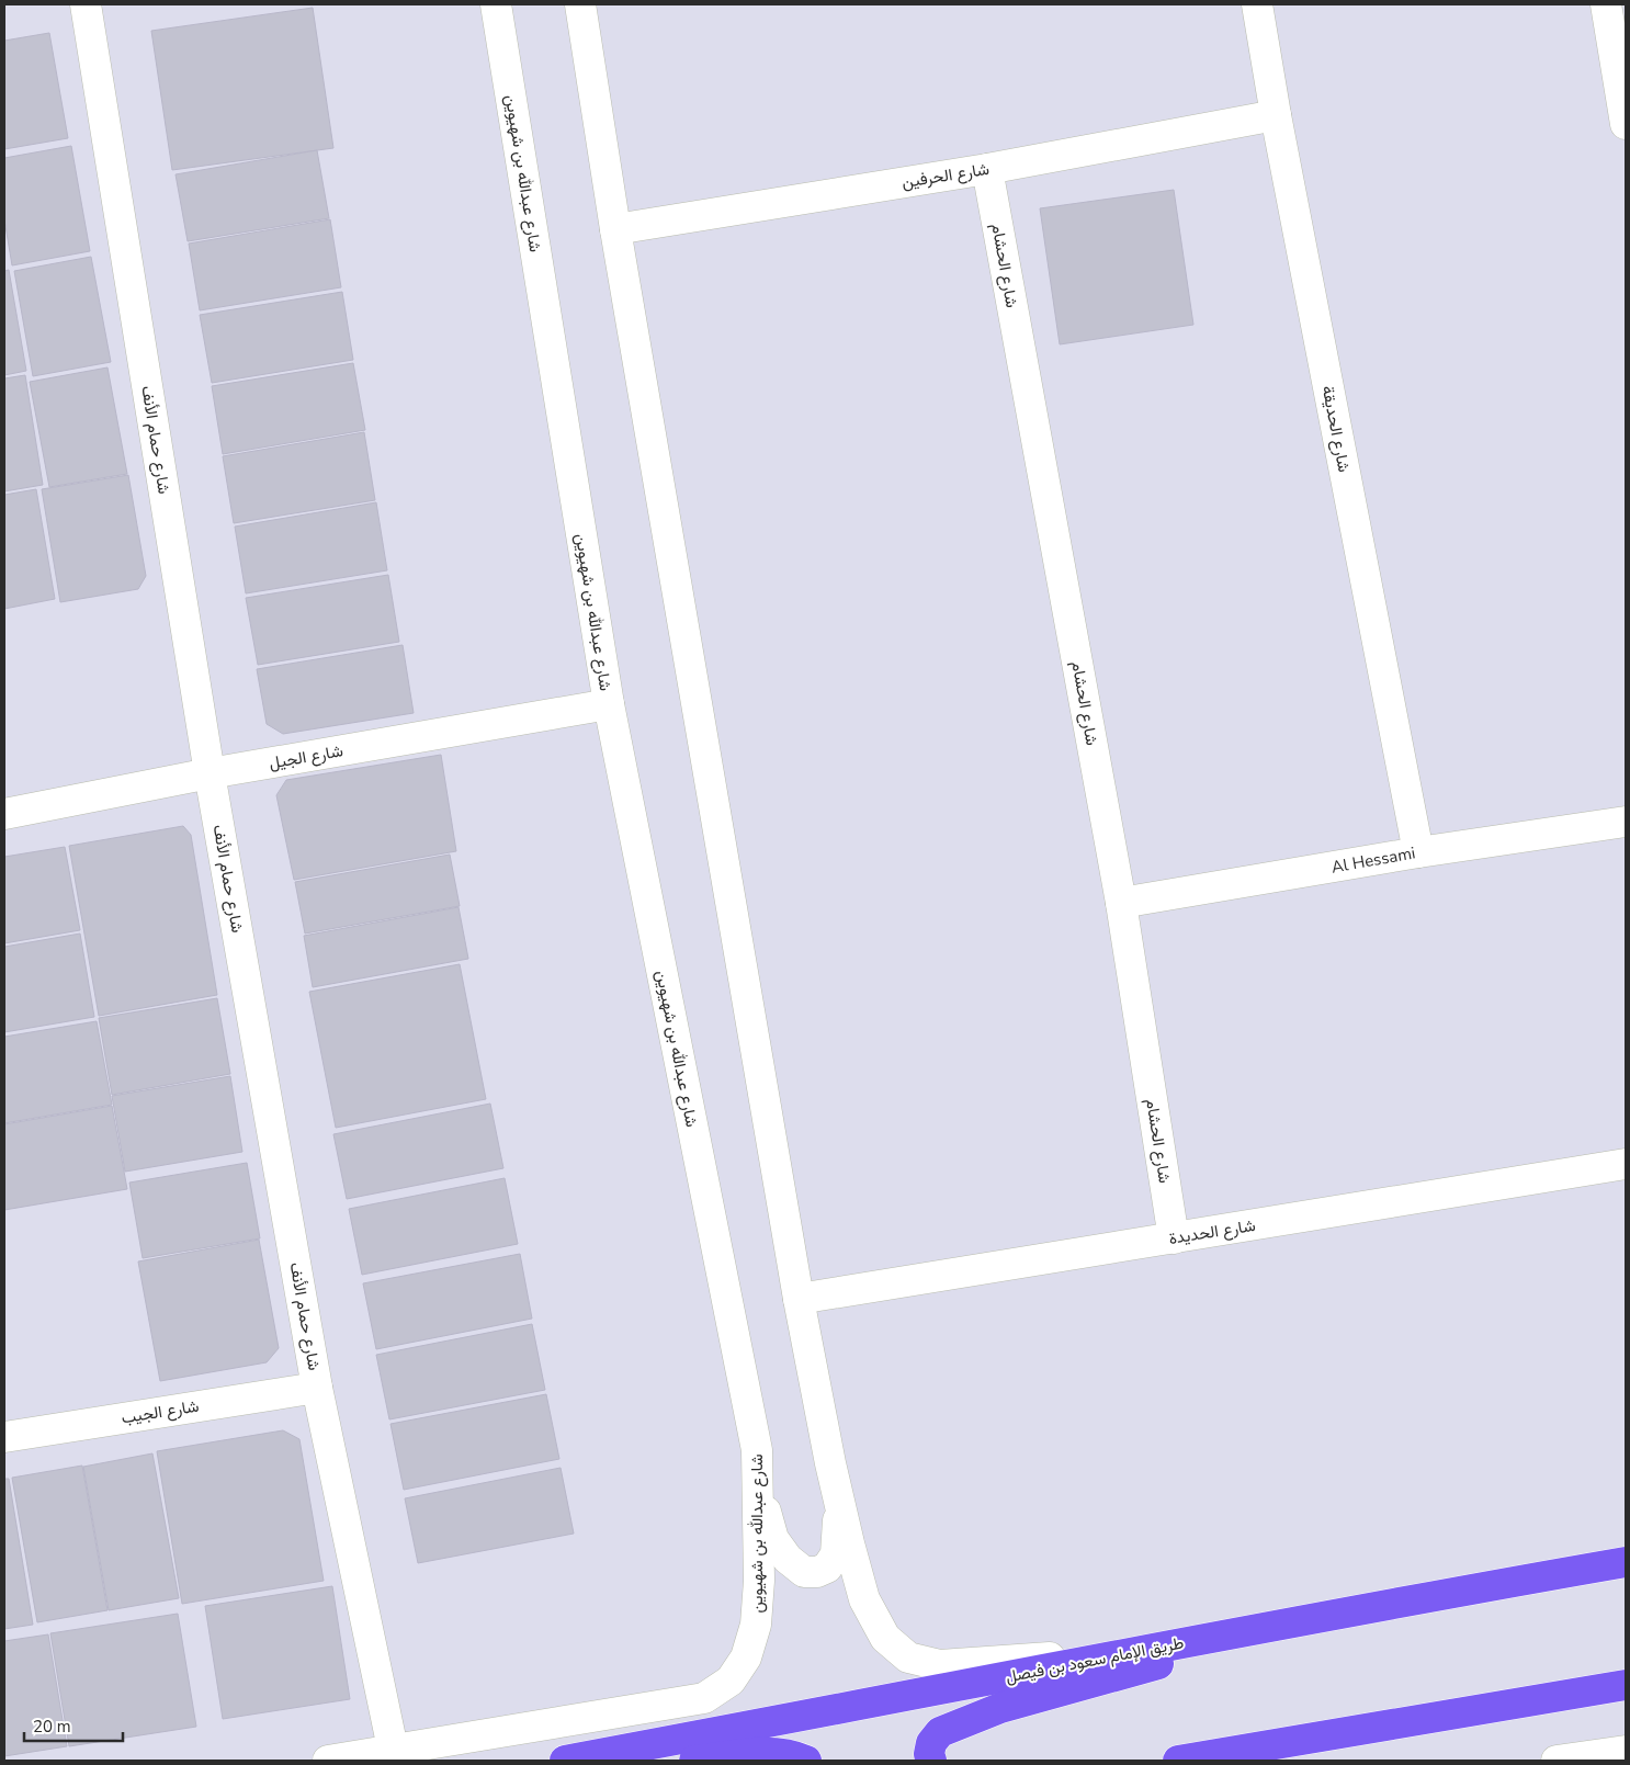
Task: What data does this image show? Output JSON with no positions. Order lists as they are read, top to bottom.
{
  "streets": {
    "main road": ["طريق الإمام سعود بن فيصل"],
    "street": [
      "شارع عبدالله بن شهيوين",
      "شارع الحرفين",
      "شارع الحشام",
      "شارع الحديقة",
      "شارع حمام الأنف",
      "شارع الجيل",
      "Al Hessami",
      "شارع الحديدة",
      "شارع الجيب"
    ]
  },
  "crossings": [
    ["شارع عبدالله بن شهيوين", "شارع حمام الأنف"],
    ["شارع عبدالله بن شهيوين", "شارع الجيل"],
    ["شارع الحرفين", "شارع الحشام"],
    ["شارع الحرفين", "شارع الحديقة"],
    ["شارع الحشام", "Al Hessami"],
    ["شارع الحشام", "شارع الحديدة"],
    ["شارع الحديقة", "Al Hessami"],
    ["شارع حمام الأنف", "شارع الجيل"],
    ["شارع حمام الأنف", "شارع الجيب"]
  ],
  "scale_bar": "20 m"
}
